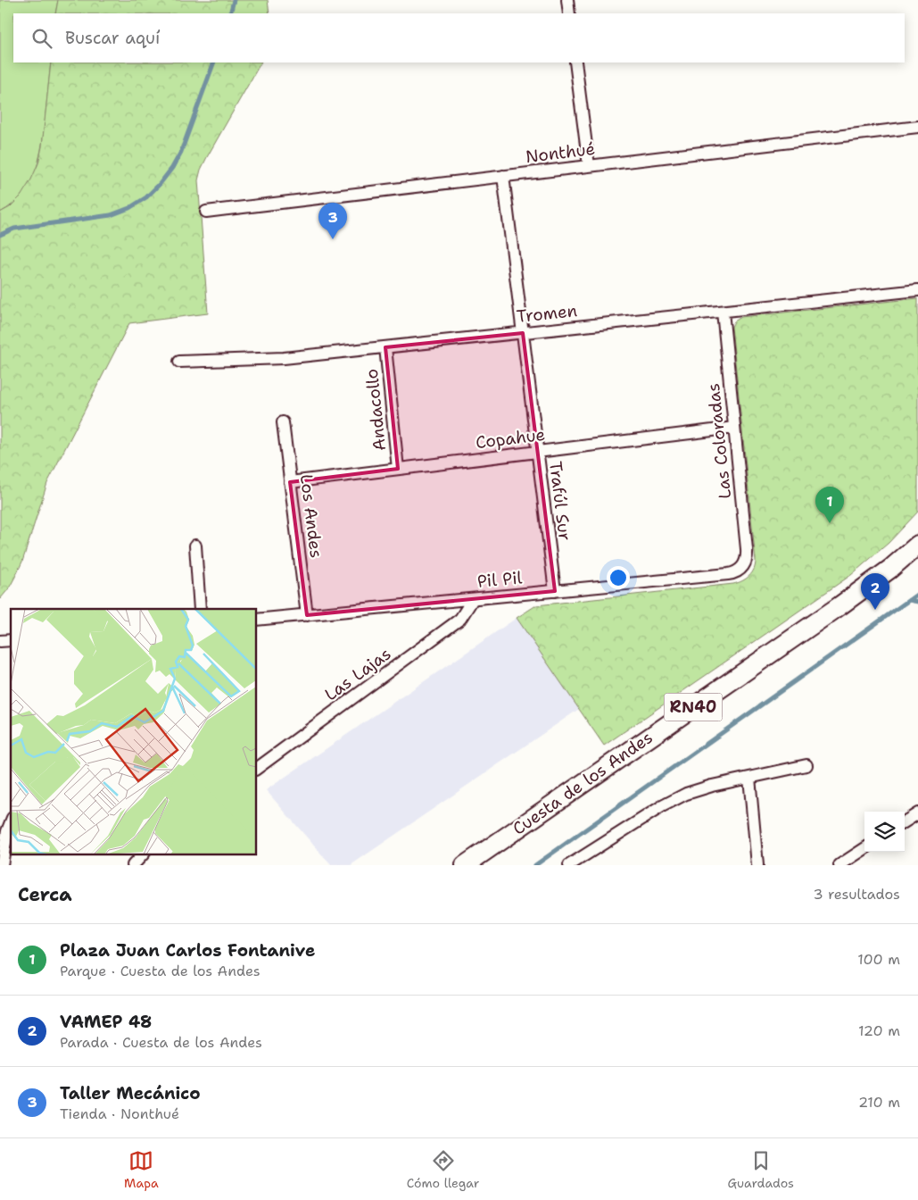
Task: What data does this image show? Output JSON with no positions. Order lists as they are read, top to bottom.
{
  "streets": {
    "main road": ["RN40", "Cuesta de los Andes"],
    "street": [
      "Nonthué",
      "Tromen",
      "Andacollo",
      "Copahue",
      "Las Coloradas",
      "Trafúl Sur",
      "Los Andes",
      "Pil Pil",
      "Las Lajas"
    ]
  },
  "crossings": [
    ["Nonthué", "Trafúl Sur"],
    ["Tromen", "Andacollo"],
    ["Tromen", "Las Coloradas"],
    ["Tromen", "Trafúl Sur"],
    ["Andacollo", "Copahue"],
    ["Copahue", "Las Coloradas"],
    ["Copahue", "Trafúl Sur"],
    ["Copahue", "Los Andes"],
    ["Las Coloradas", "Pil Pil"],
    ["Trafúl Sur", "Pil Pil"],
    ["Los Andes", "Pil Pil"],
    ["Pil Pil", "Las Lajas"]
  ],
  "page": {
    "search": "Buscar aquí",
    "pins": ["3", "1", "2"],
    "heading": ["Cerca", "3 resultados"],
    "list": [
      {
        "mark": "1",
        "name": "Plaza Juan Carlos Fontanive",
        "note": "Parque · Cuesta de los Andes",
        "value": "100 m"
      },
      {
        "mark": "2",
        "name": "VAMEP 48",
        "note": "Parada · Cuesta de los Andes",
        "value": "120 m"
      },
      {
        "mark": "3",
        "name": "Taller Mecánico",
        "note": "Tienda · Nonthué",
        "value": "210 m"
      }
    ],
    "nav": ["Mapa", "Cómo llegar", "Guardados"]
  }
}
